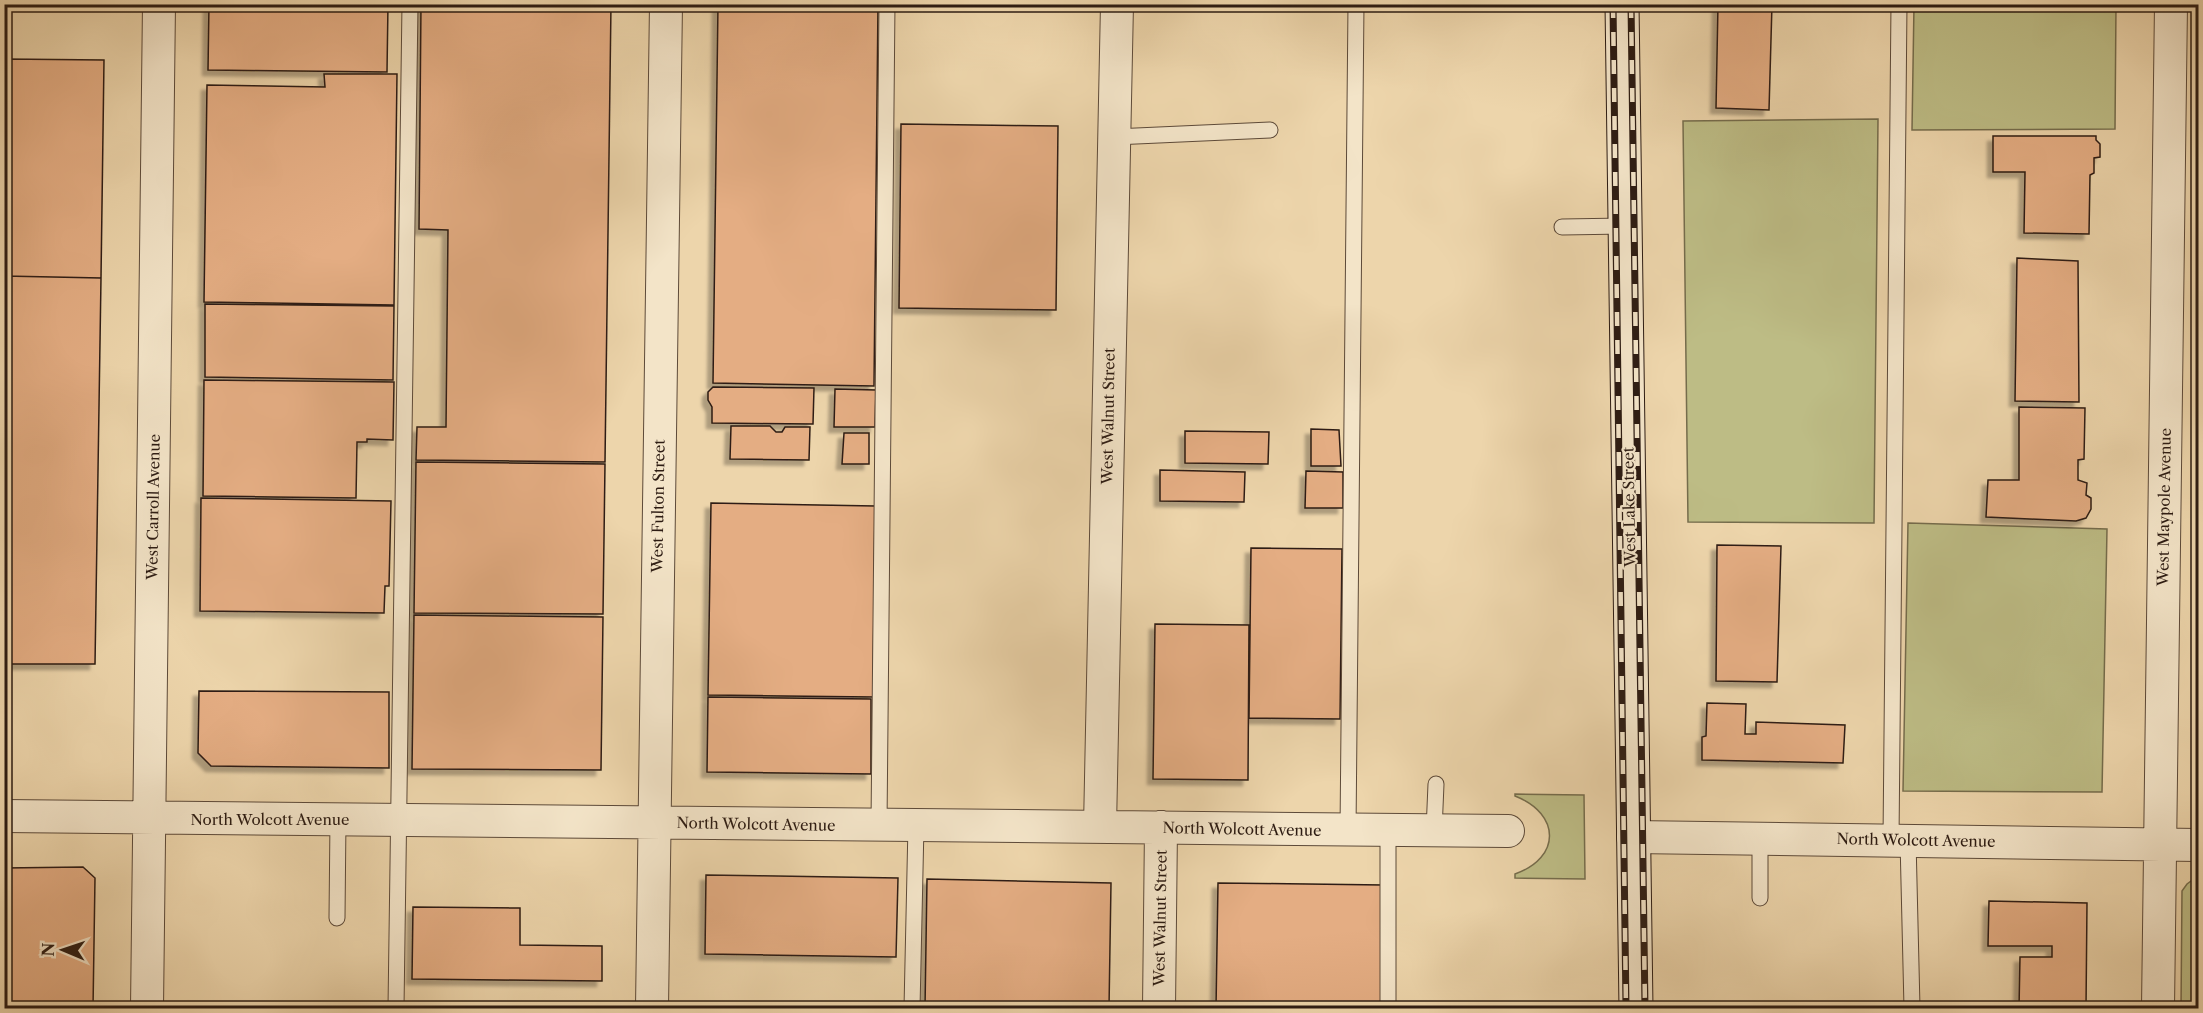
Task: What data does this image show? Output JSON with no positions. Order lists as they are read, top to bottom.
{
  "streets": {
    "main road": ["West Lake Street"],
    "street": [
      "West Walnut Street",
      "West Fulton Street",
      "West Carroll Avenue",
      "West Maypole Avenue",
      "North Wolcott Avenue"
    ]
  },
  "crossings": [
    ["West Walnut Street", "North Wolcott Avenue"],
    ["West Fulton Street", "North Wolcott Avenue"],
    ["West Carroll Avenue", "North Wolcott Avenue"],
    ["West Lake Street", "North Wolcott Avenue"],
    ["West Maypole Avenue", "North Wolcott Avenue"]
  ],
  "north": "left"
}
